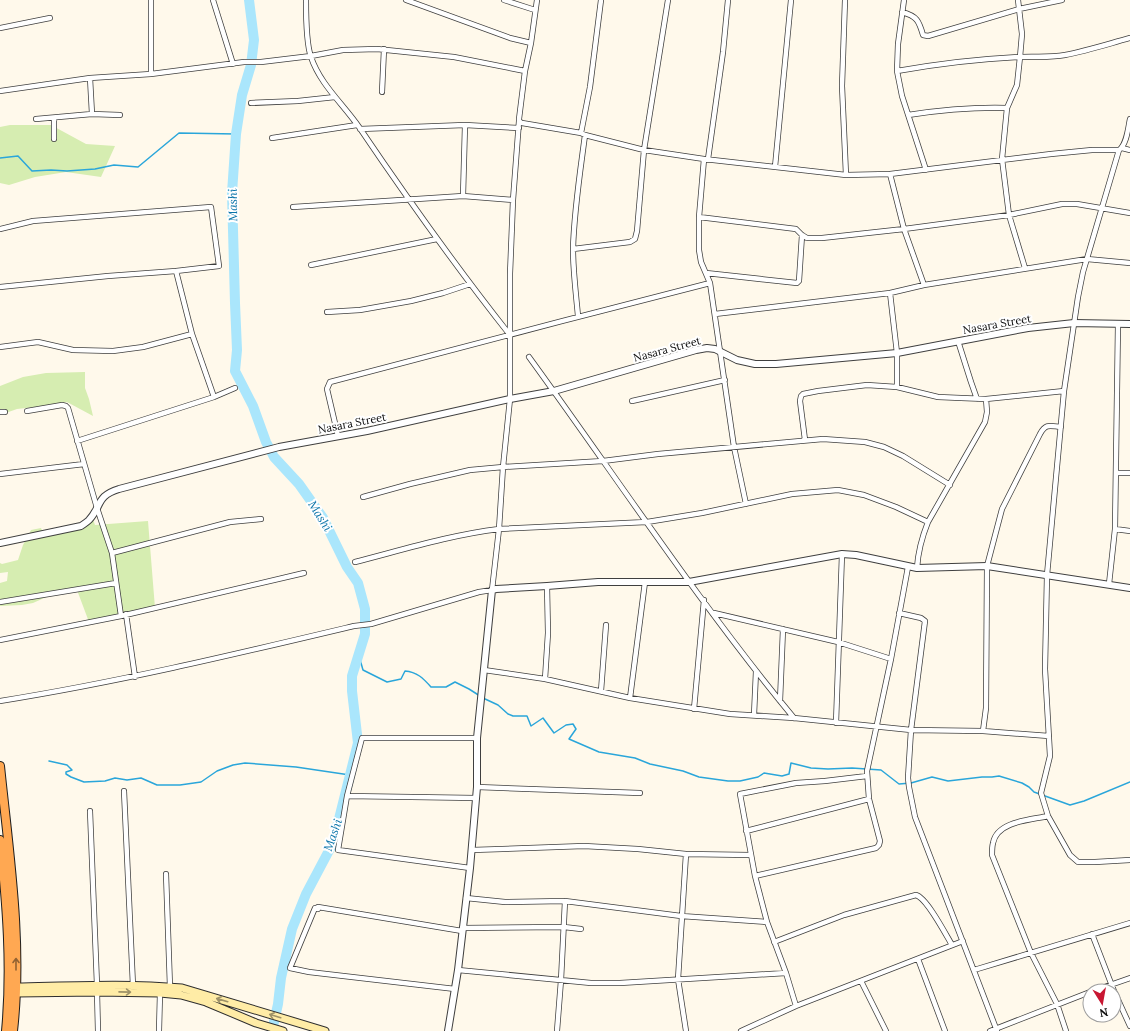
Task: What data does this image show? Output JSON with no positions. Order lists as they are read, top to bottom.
{
  "streets": {
    "street": ["Nasara Street"]
  },
  "water": ["Mashi"],
  "north": "bottom"
}
